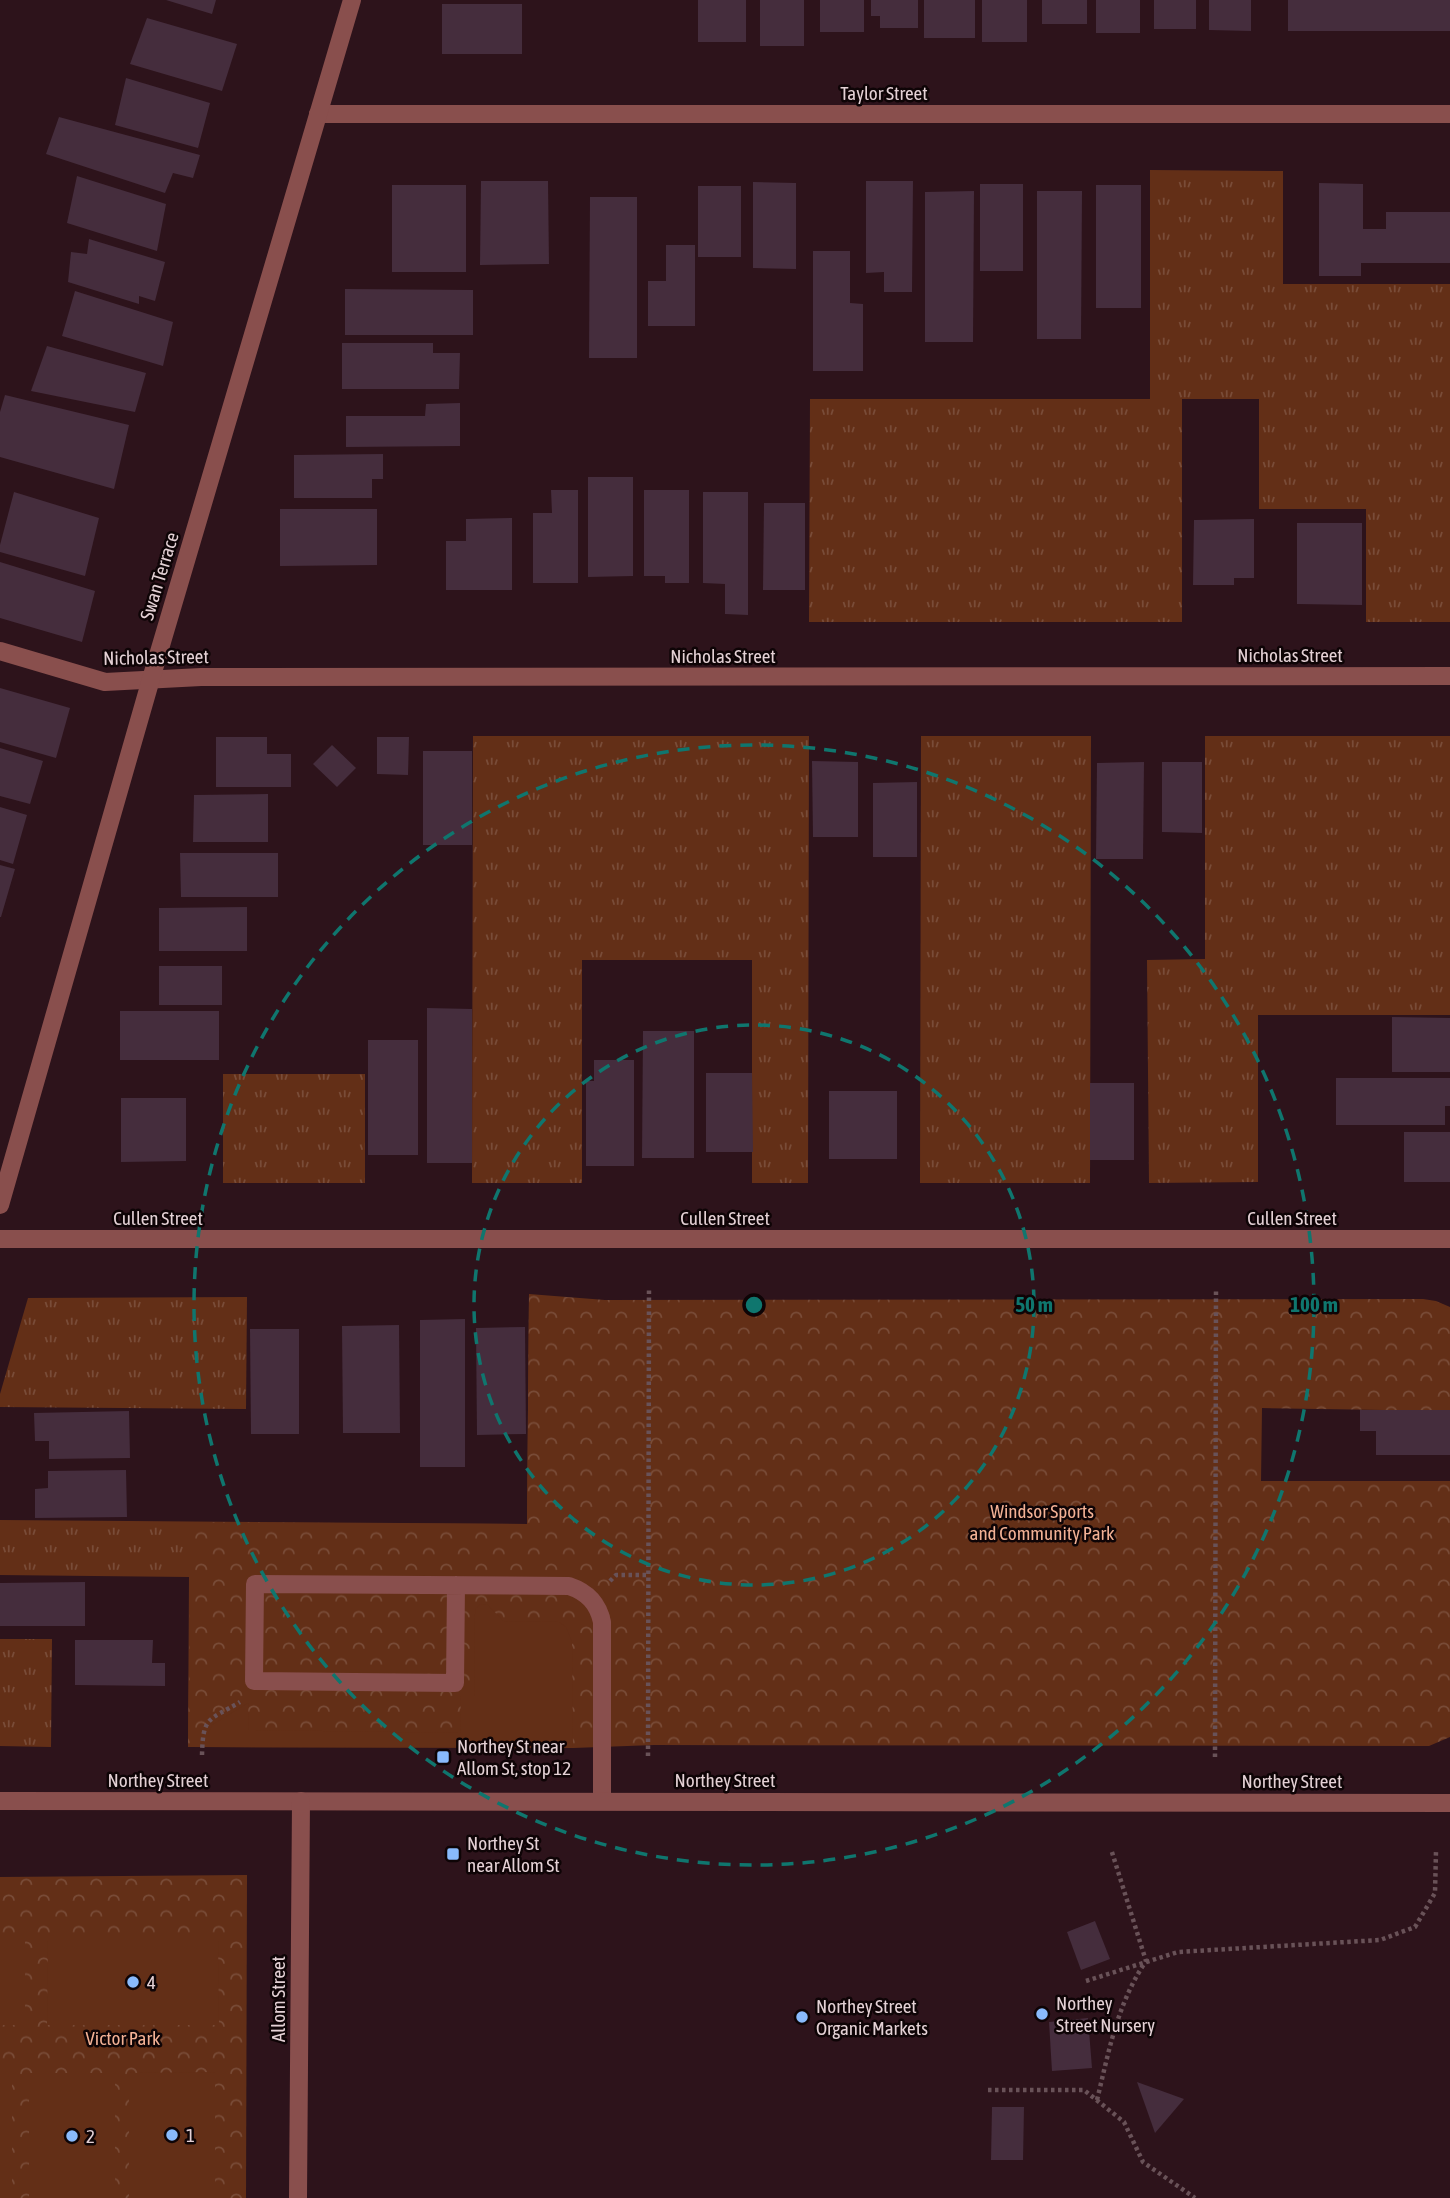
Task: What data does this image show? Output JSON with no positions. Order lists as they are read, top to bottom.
{
  "streets": {
    "street": [
      "Taylor Street",
      "Swan Terrace",
      "Nicholas Street",
      "Cullen Street",
      "Northey Street",
      "Allom Street"
    ]
  },
  "crossings": [
    ["Taylor Street", "Swan Terrace"],
    ["Swan Terrace", "Nicholas Street"],
    ["Northey Street", "Allom Street"]
  ],
  "parks": ["Windsor Sports and Community Park", "Victor Park"],
  "places": {
    "transit": ["Northey St near Allom St, stop 12", "Northey St near Allom St"],
    "other": [
      "4",
      "Northey Street Nursery",
      "Northey Street Organic Markets",
      "1",
      "2"
    ]
  },
  "rings": ["50 m", "100 m"]
}
